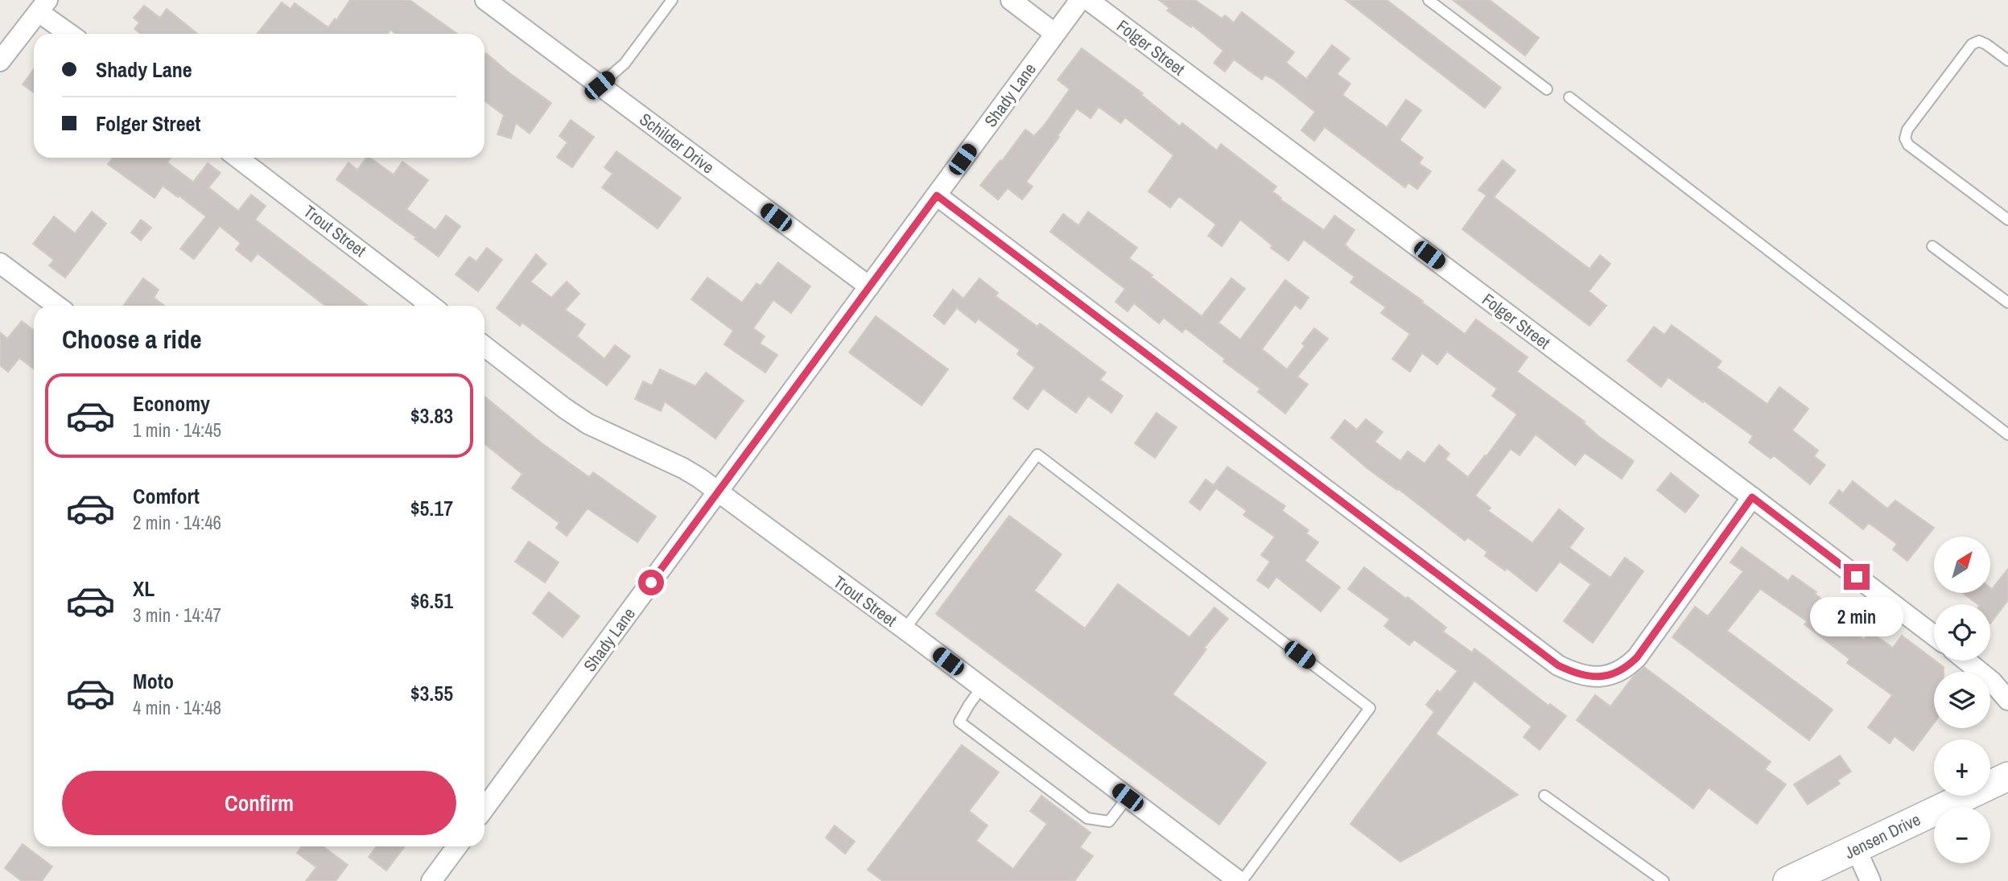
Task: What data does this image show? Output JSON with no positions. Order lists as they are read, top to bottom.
{
  "streets": {
    "main road": ["Jensen Drive"],
    "street": [
      "Folger Street",
      "Shady Lane",
      "Schilder Drive",
      "Trout Street"
    ]
  },
  "crossings": [
    ["Shady Lane", "Schilder Drive"],
    ["Shady Lane", "Trout Street"]
  ],
  "north": "top right",
  "page": {
    "banner": ["Shady Lane", "Folger Street"],
    "heading": "Choose a ride",
    "list": [
      {
        "name": "Economy",
        "note": "1 min · 14:45",
        "value": "$3.83"
      },
      {
        "name": "Comfort",
        "note": "2 min · 14:46",
        "value": "$5.17"
      },
      {
        "name": "XL",
        "note": "3 min · 14:47",
        "value": "$6.51"
      },
      {
        "name": "Moto",
        "note": "4 min · 14:48",
        "value": "$3.55"
      }
    ],
    "map_buttons": ["+", "−"],
    "bubble": "2 min",
    "buttons": "Confirm"
  }
}
